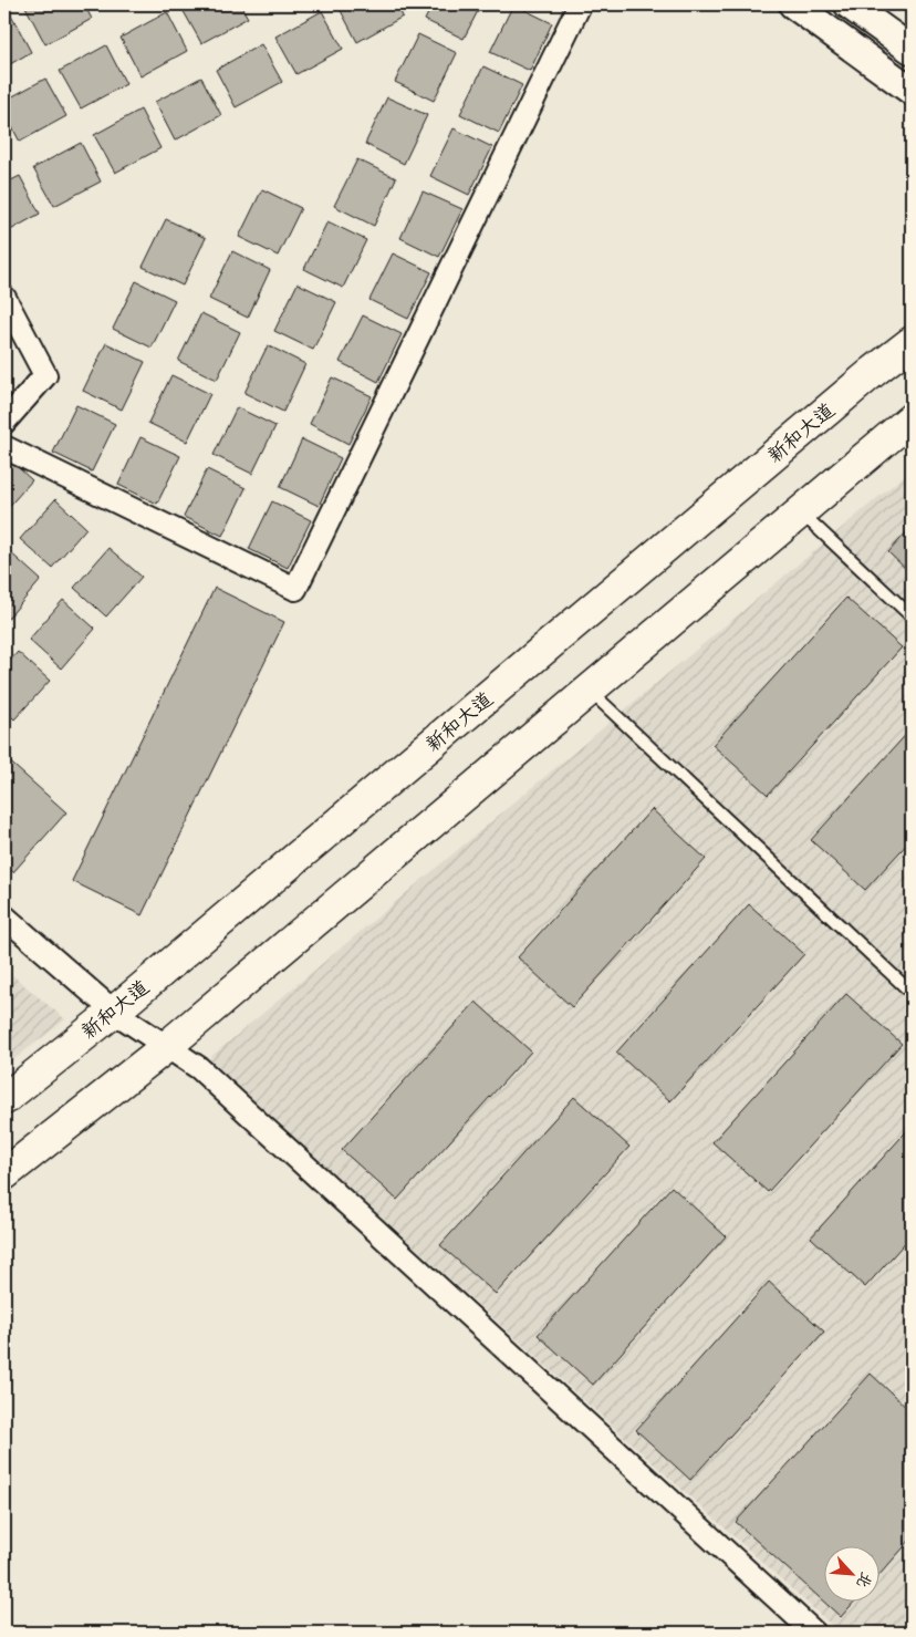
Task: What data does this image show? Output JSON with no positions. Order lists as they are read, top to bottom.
{
  "streets": {
    "main road": ["新和大道"]
  },
  "north": "bottom right"
}
